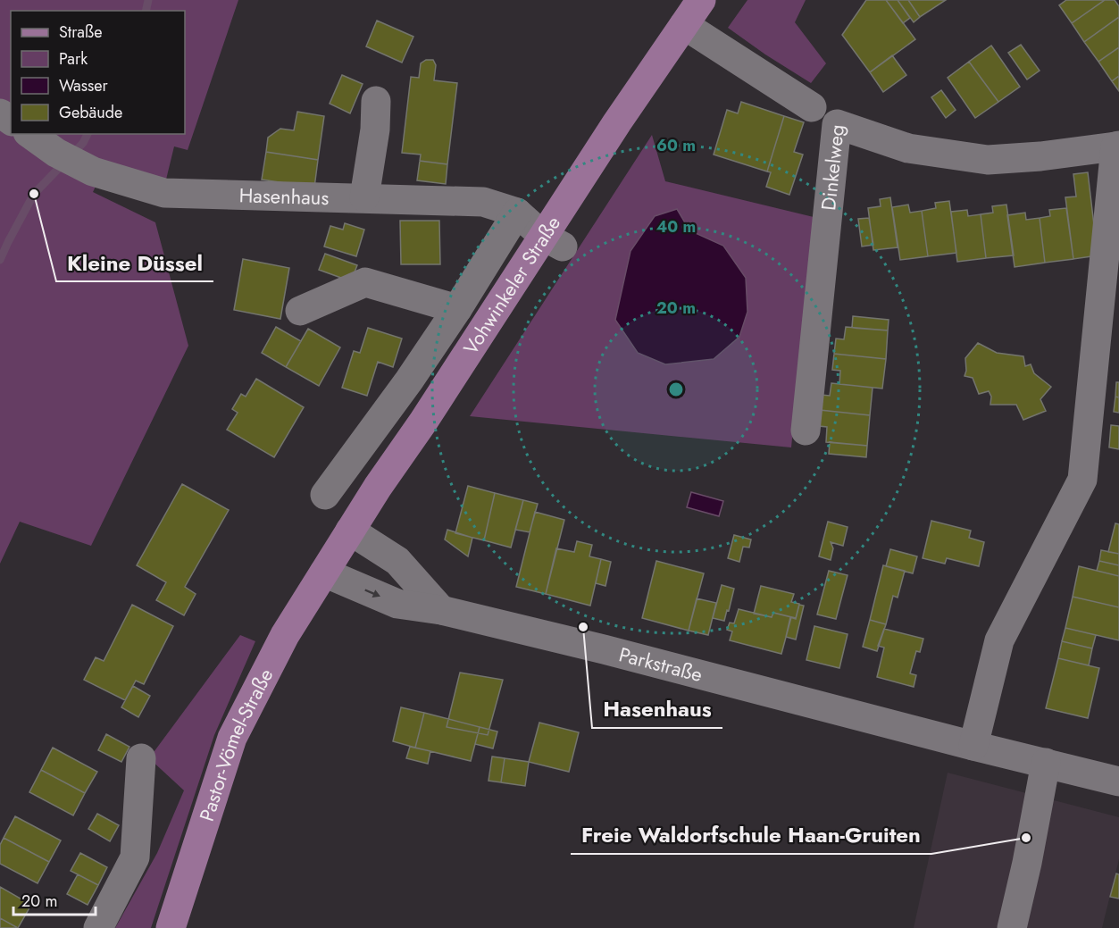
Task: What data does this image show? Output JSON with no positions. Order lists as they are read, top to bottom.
{
  "streets": {
    "main road": ["Vohwinkeler Straße", "Pastor-Vömel-Straße"],
    "street": ["Dinkelweg", "Hasenhaus", "Parkstraße"]
  },
  "crossings": [
    ["Dinkelweg", "Vohwinkeler Straße"],
    ["Dinkelweg", "Parkstraße"],
    ["Hasenhaus", "Vohwinkeler Straße"],
    ["Vohwinkeler Straße", "Parkstraße"],
    ["Vohwinkeler Straße", "Pastor-Vömel-Straße"],
    ["Parkstraße", "Pastor-Vömel-Straße"]
  ],
  "places": ["Kleine Düssel", "Hasenhaus", "Freie Waldorfschule Haan-Gruiten"],
  "legend": [
    "Straße",
    "Park",
    "Wasser",
    "Gebäude"
  ],
  "scale_bar": "20 m",
  "rings": ["60 m", "40 m", "20 m"]
}
